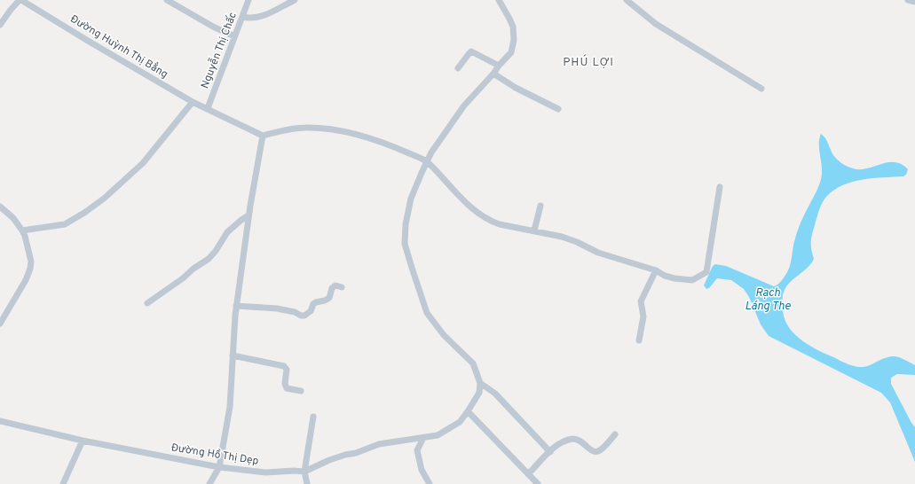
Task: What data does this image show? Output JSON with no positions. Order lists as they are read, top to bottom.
{
  "streets": {
    "street": ["Đường Huỳnh Thị Bẳng", "Nguyễn Thị Chấc", "Đường Hồ Thị Dẹp"]
  },
  "crossings": [
    ["Đường Huỳnh Thị Bẳng", "Nguyễn Thị Chấc"]
  ],
  "districts": ["PHÚ LỢI"],
  "water": ["Rạch Láng The"]
}
